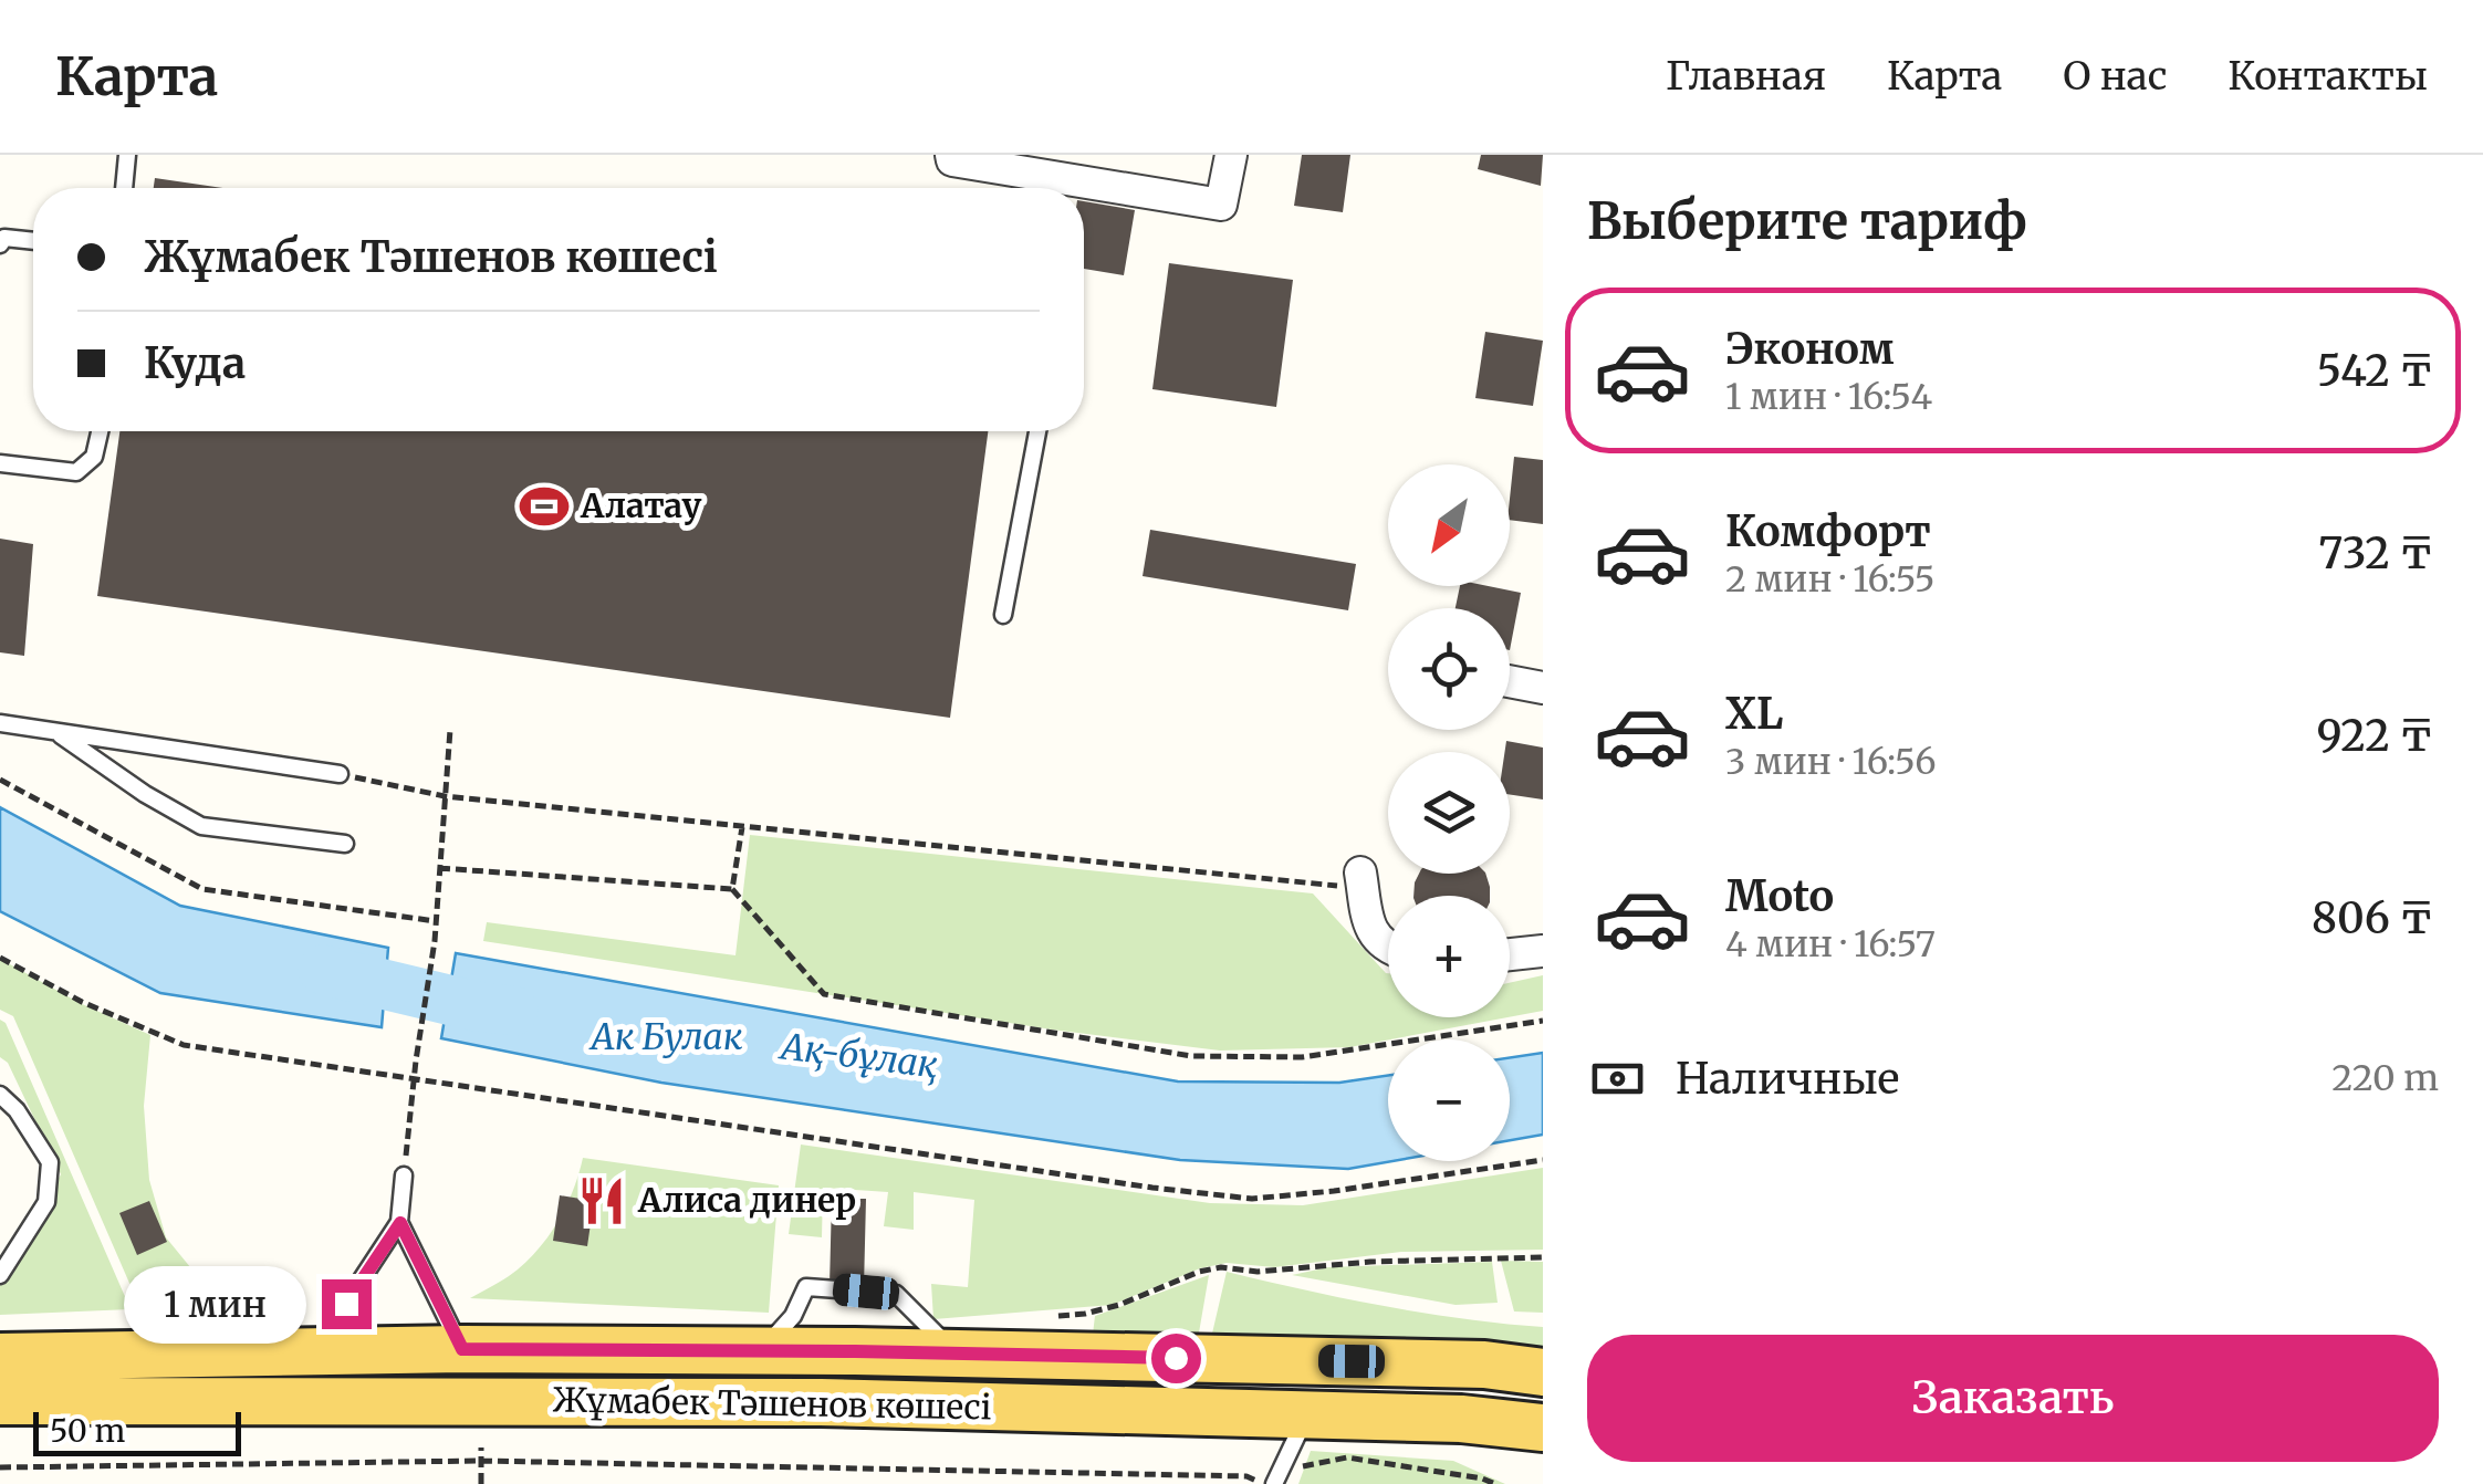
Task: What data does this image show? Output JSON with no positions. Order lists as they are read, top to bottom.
{
  "streets": {
    "main road": ["Жұмабек Тәшенов көшесі"]
  },
  "water": ["Ак Булак", "Ақ-бұлақ"],
  "places": {
    "sports": ["Алатау"],
    "restaurant": ["Алиса динер"]
  },
  "scale_bar": "50 m",
  "north": "bottom left",
  "page": {
    "header": "Карта",
    "nav": [
      "Главная",
      "Карта",
      "О нас",
      "Контакты"
    ],
    "heading": "Выберите тариф",
    "banner": ["Жұмабек Тәшенов көшесі", "Куда"],
    "list": [
      {
        "name": "Эконом",
        "note": "1 мин · 16:54",
        "value": "542 ₸"
      },
      {
        "name": "Комфорт",
        "note": "2 мин · 16:55",
        "value": "732 ₸"
      },
      {
        "name": "XL",
        "note": "3 мин · 16:56",
        "value": "922 ₸"
      },
      {
        "name": "Moto",
        "note": "4 мин · 16:57",
        "value": "806 ₸"
      }
    ],
    "map_buttons": ["+", "−"],
    "pay": ["Наличные", "220 m"],
    "bubble": "1 мин",
    "buttons": "Заказать",
    "scale": "50 m"
  }
}
